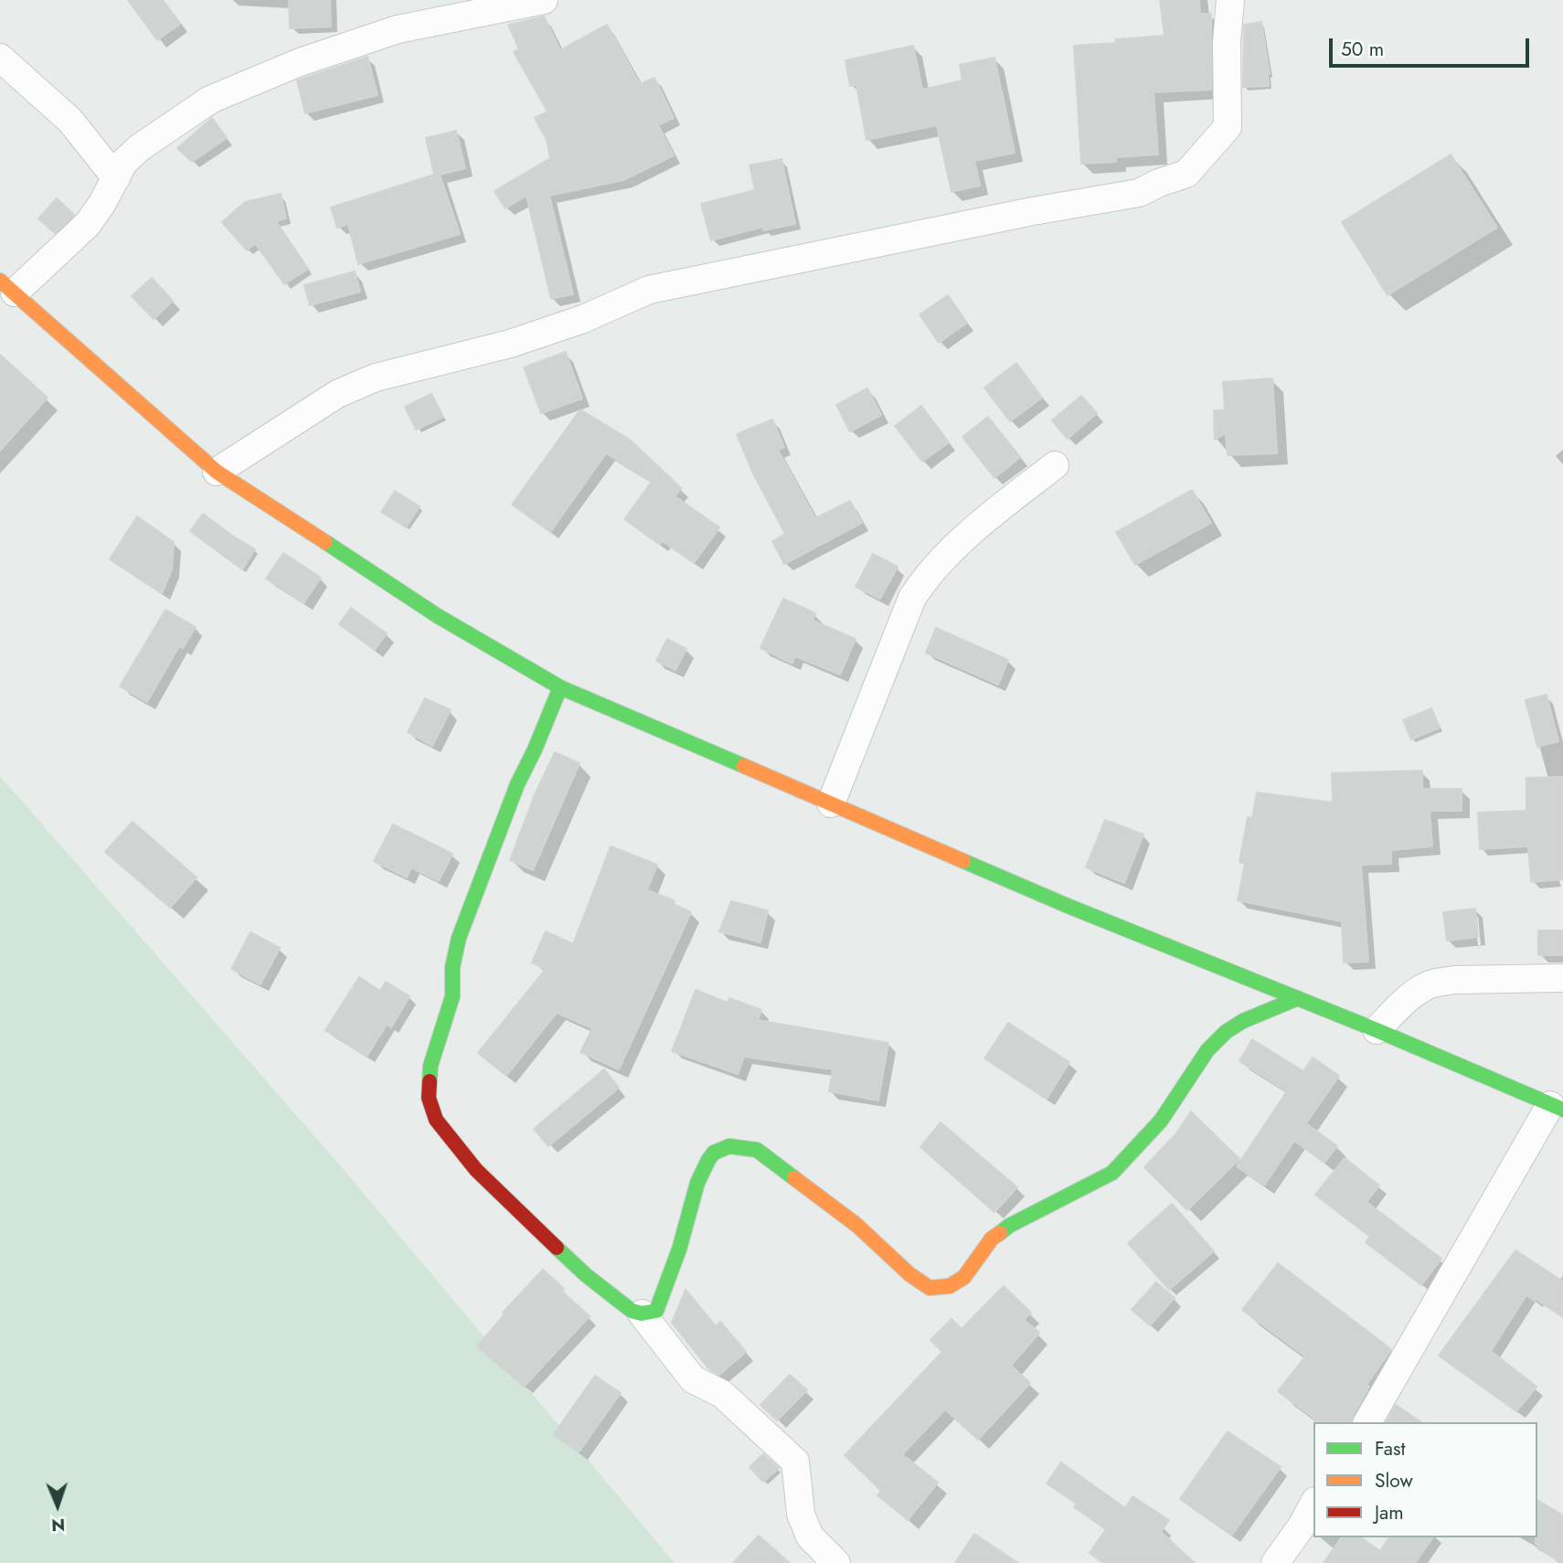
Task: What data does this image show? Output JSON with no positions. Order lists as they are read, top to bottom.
{
  "legend": ["Fast", "Slow", "Jam"],
  "scale_bar": "50 m",
  "north": "bottom"
}
